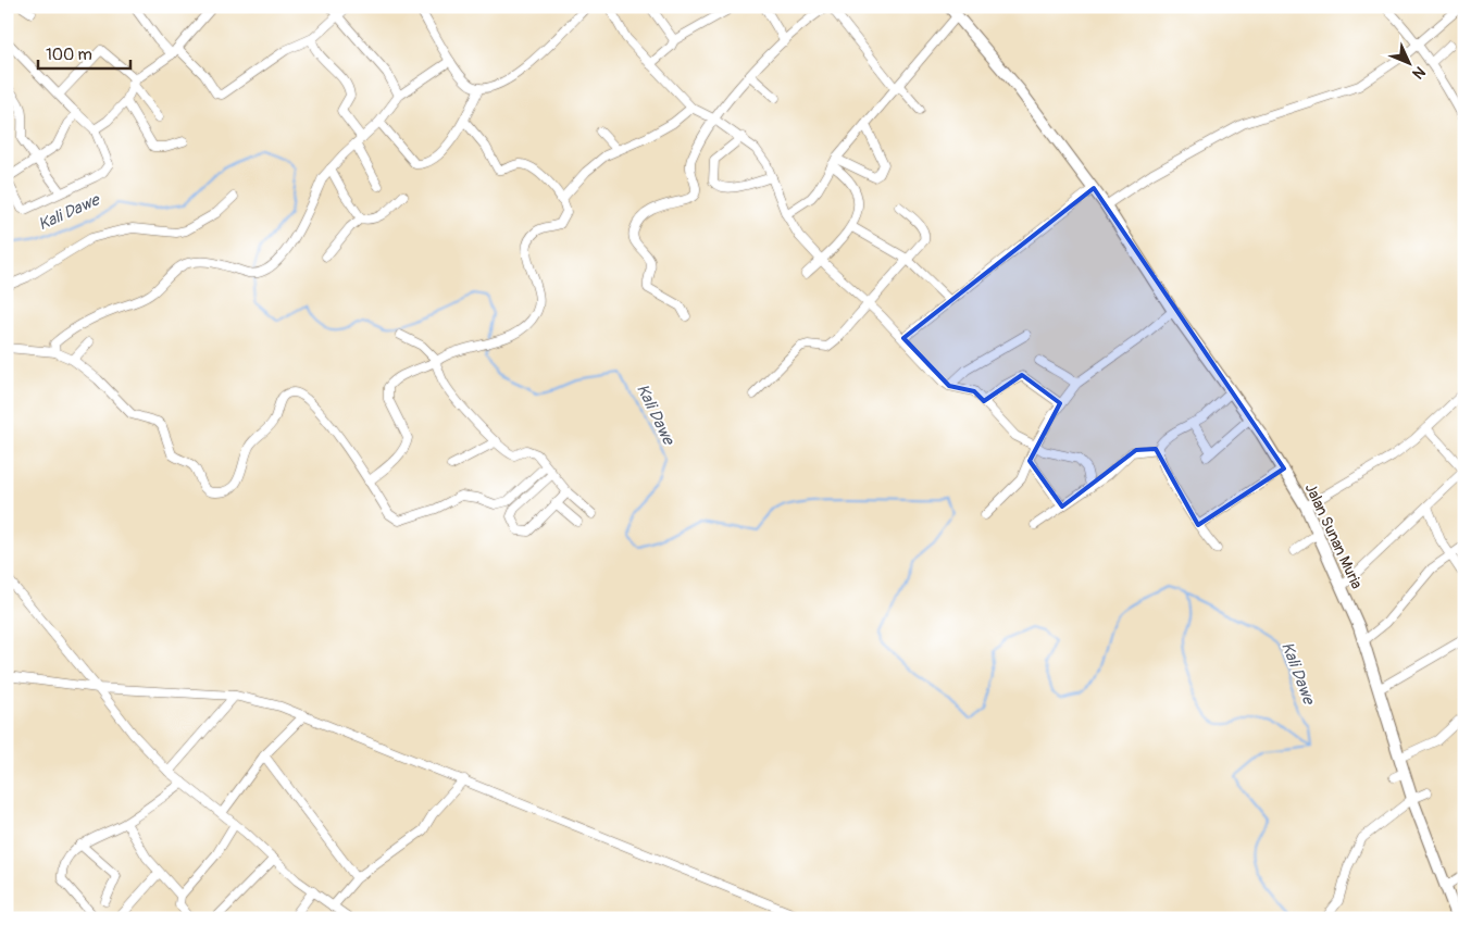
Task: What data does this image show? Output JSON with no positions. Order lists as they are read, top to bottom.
{
  "streets": {
    "main road": ["Jalan Sunan Muria"]
  },
  "water": ["Kali Dawe"],
  "scale_bar": "100 m",
  "north": "bottom right"
}
